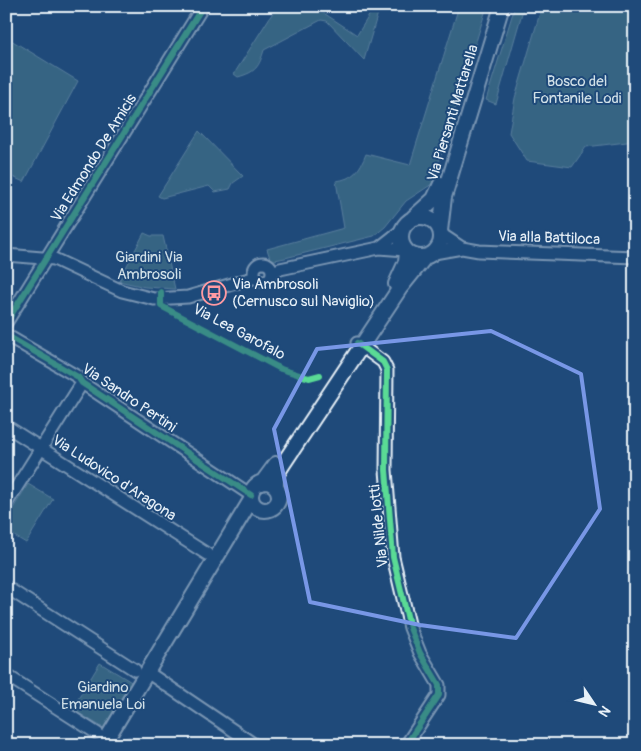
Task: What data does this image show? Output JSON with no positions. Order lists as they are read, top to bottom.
{
  "streets": {
    "street": [
      "Via Piersanti Mattarella",
      "Via Edmondo De Amicis",
      "Via alla Battiloca",
      "Via Sandro Pertini",
      "Via Ludovico d'Aragona",
      "Via Nilde Iotti"
    ],
    "cycle path": ["Via Lea Garofalo"]
  },
  "crossings": [
    ["Via Piersanti Mattarella", "Via alla Battiloca"]
  ],
  "parks": ["Bosco del Fontanile Lodi", "Giardini Via Ambrosoli", "Giardino Emanuela Loi"],
  "places": {
    "bus stop": ["Via Ambrosoli (Cernusco sul Naviglio)"]
  },
  "north": "bottom right"
}
